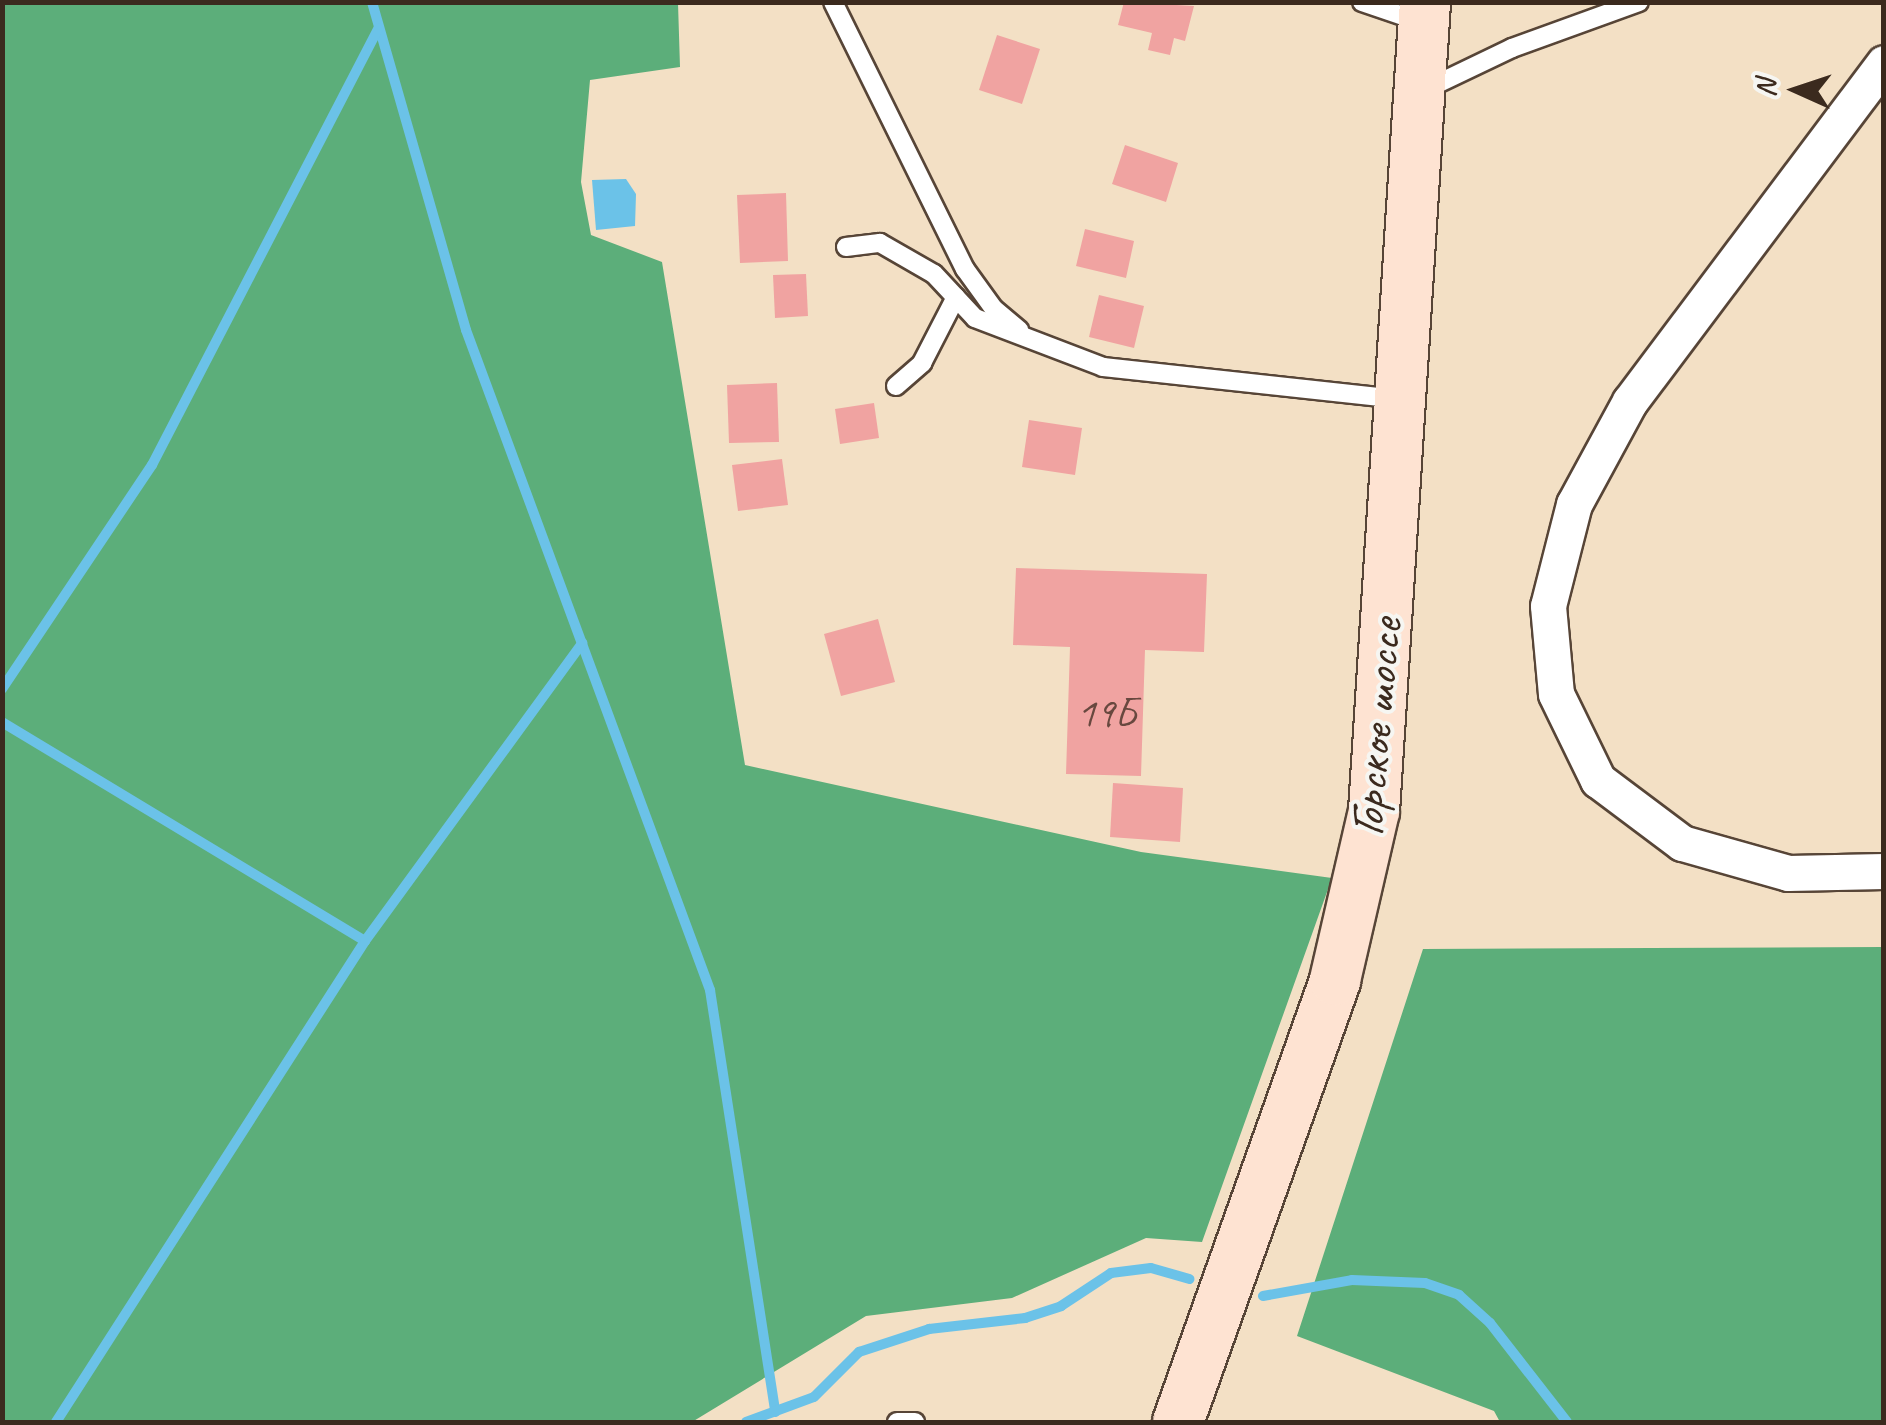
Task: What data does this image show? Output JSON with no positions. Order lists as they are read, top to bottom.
{
  "streets": {
    "main road": ["Горское шоссе"]
  },
  "house_numbers": ["19Б"],
  "north": "left"
}
